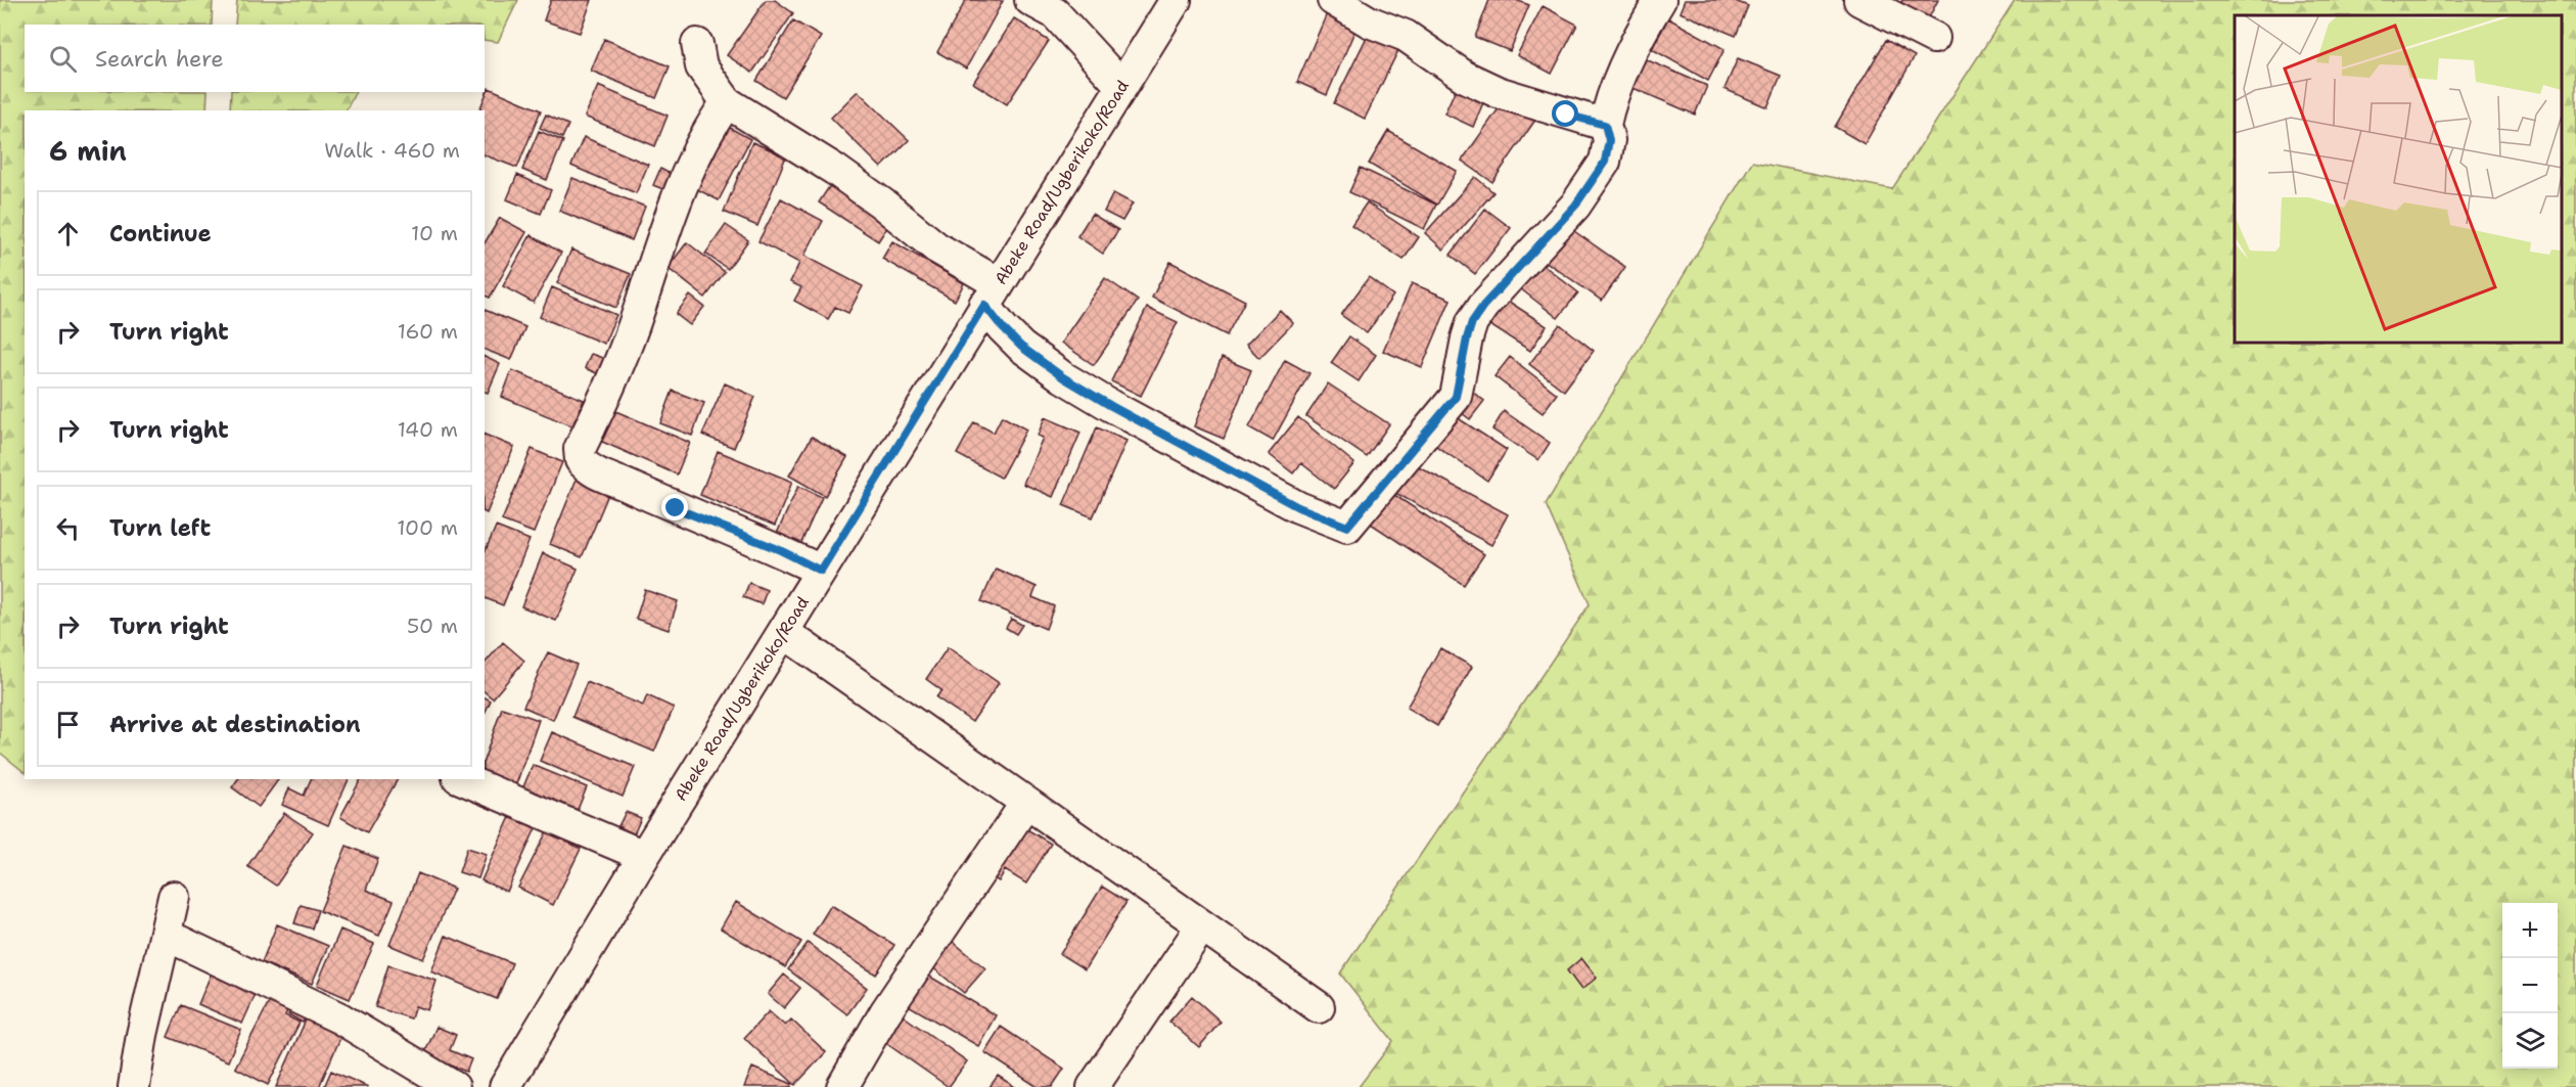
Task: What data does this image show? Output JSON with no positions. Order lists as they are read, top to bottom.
{
  "streets": {
    "street": ["Abeke Road/Ugberikoko/Road"]
  },
  "page": {
    "search": "Search here",
    "heading": ["6 min", "Walk · 460 m"],
    "list": [
      ["Continue", "10 m"],
      ["Turn right", "160 m"],
      ["Turn right", "140 m"],
      ["Turn left", "100 m"],
      ["Turn right", "50 m"],
      "Arrive at destination"
    ],
    "map_buttons": ["+", "−"]
  }
}
